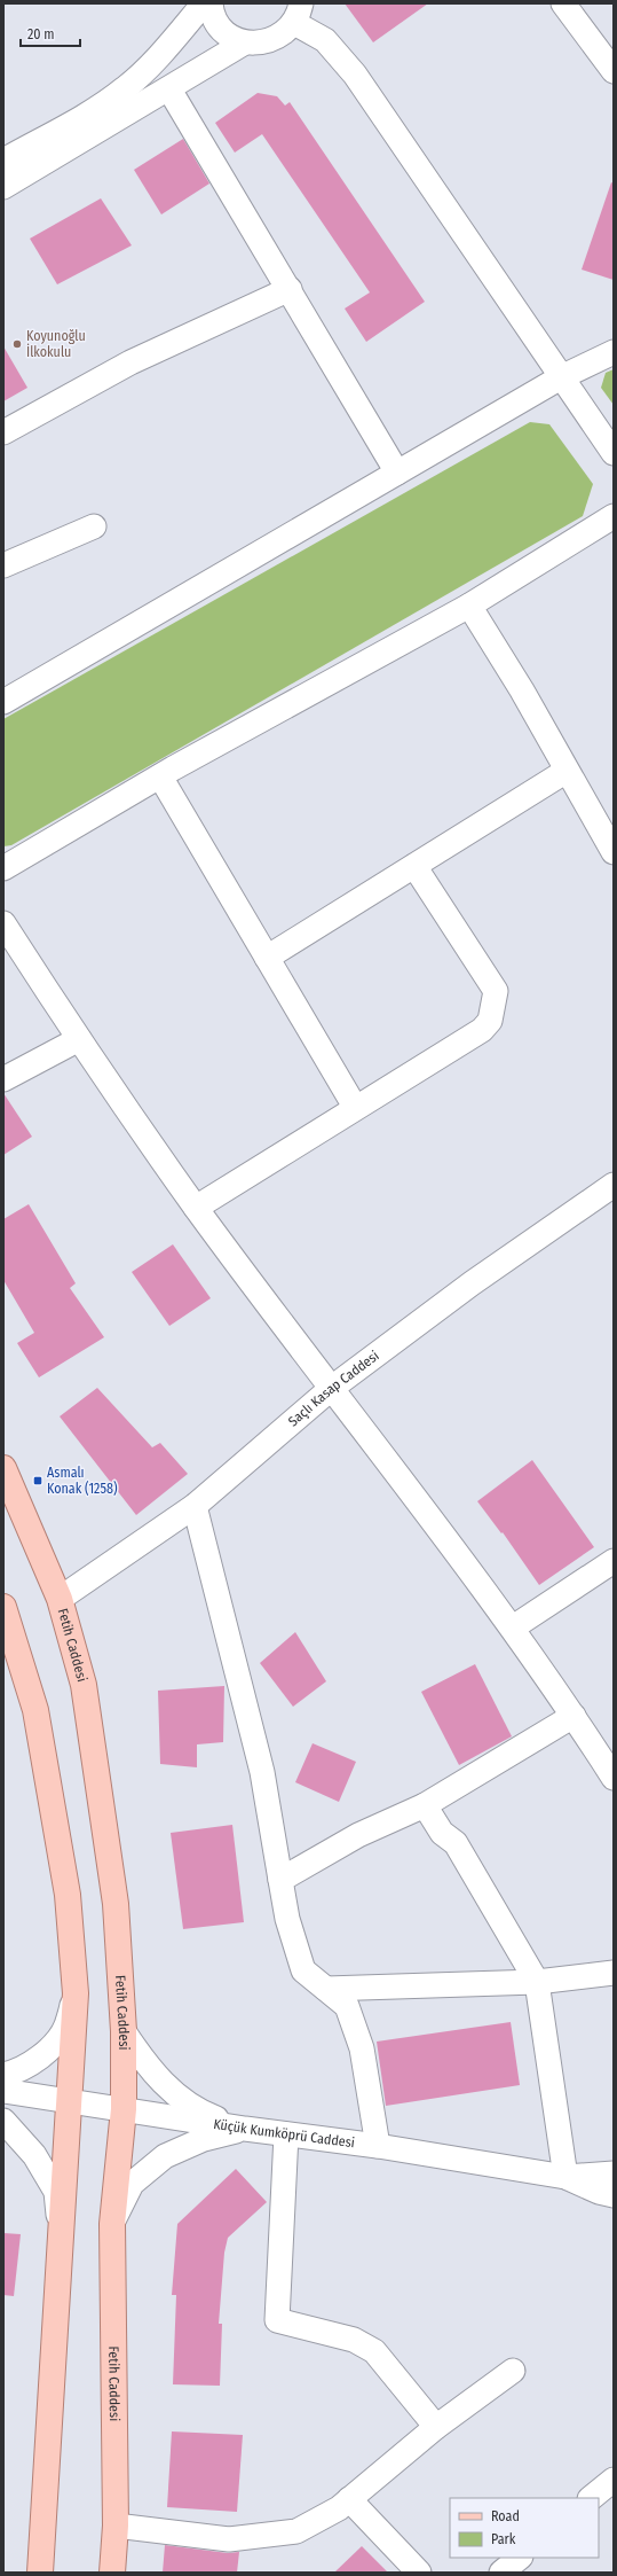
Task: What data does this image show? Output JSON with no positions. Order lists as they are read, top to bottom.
{
  "streets": {
    "main road": ["Fetih Caddesi"],
    "street": ["Saçlı Kasap Caddesi", "Küçük Kumköprü Caddesi"]
  },
  "crossings": [
    ["Saçlı Kasap Caddesi", "Fetih Caddesi"],
    ["Fetih Caddesi", "Küçük Kumköprü Caddesi"]
  ],
  "places": {
    "other": ["Koyunoğlu İlkokulu"],
    "transit": ["Asmalı Konak (1258)"]
  },
  "legend": ["Road", "Park"],
  "scale_bar": "20 m"
}
